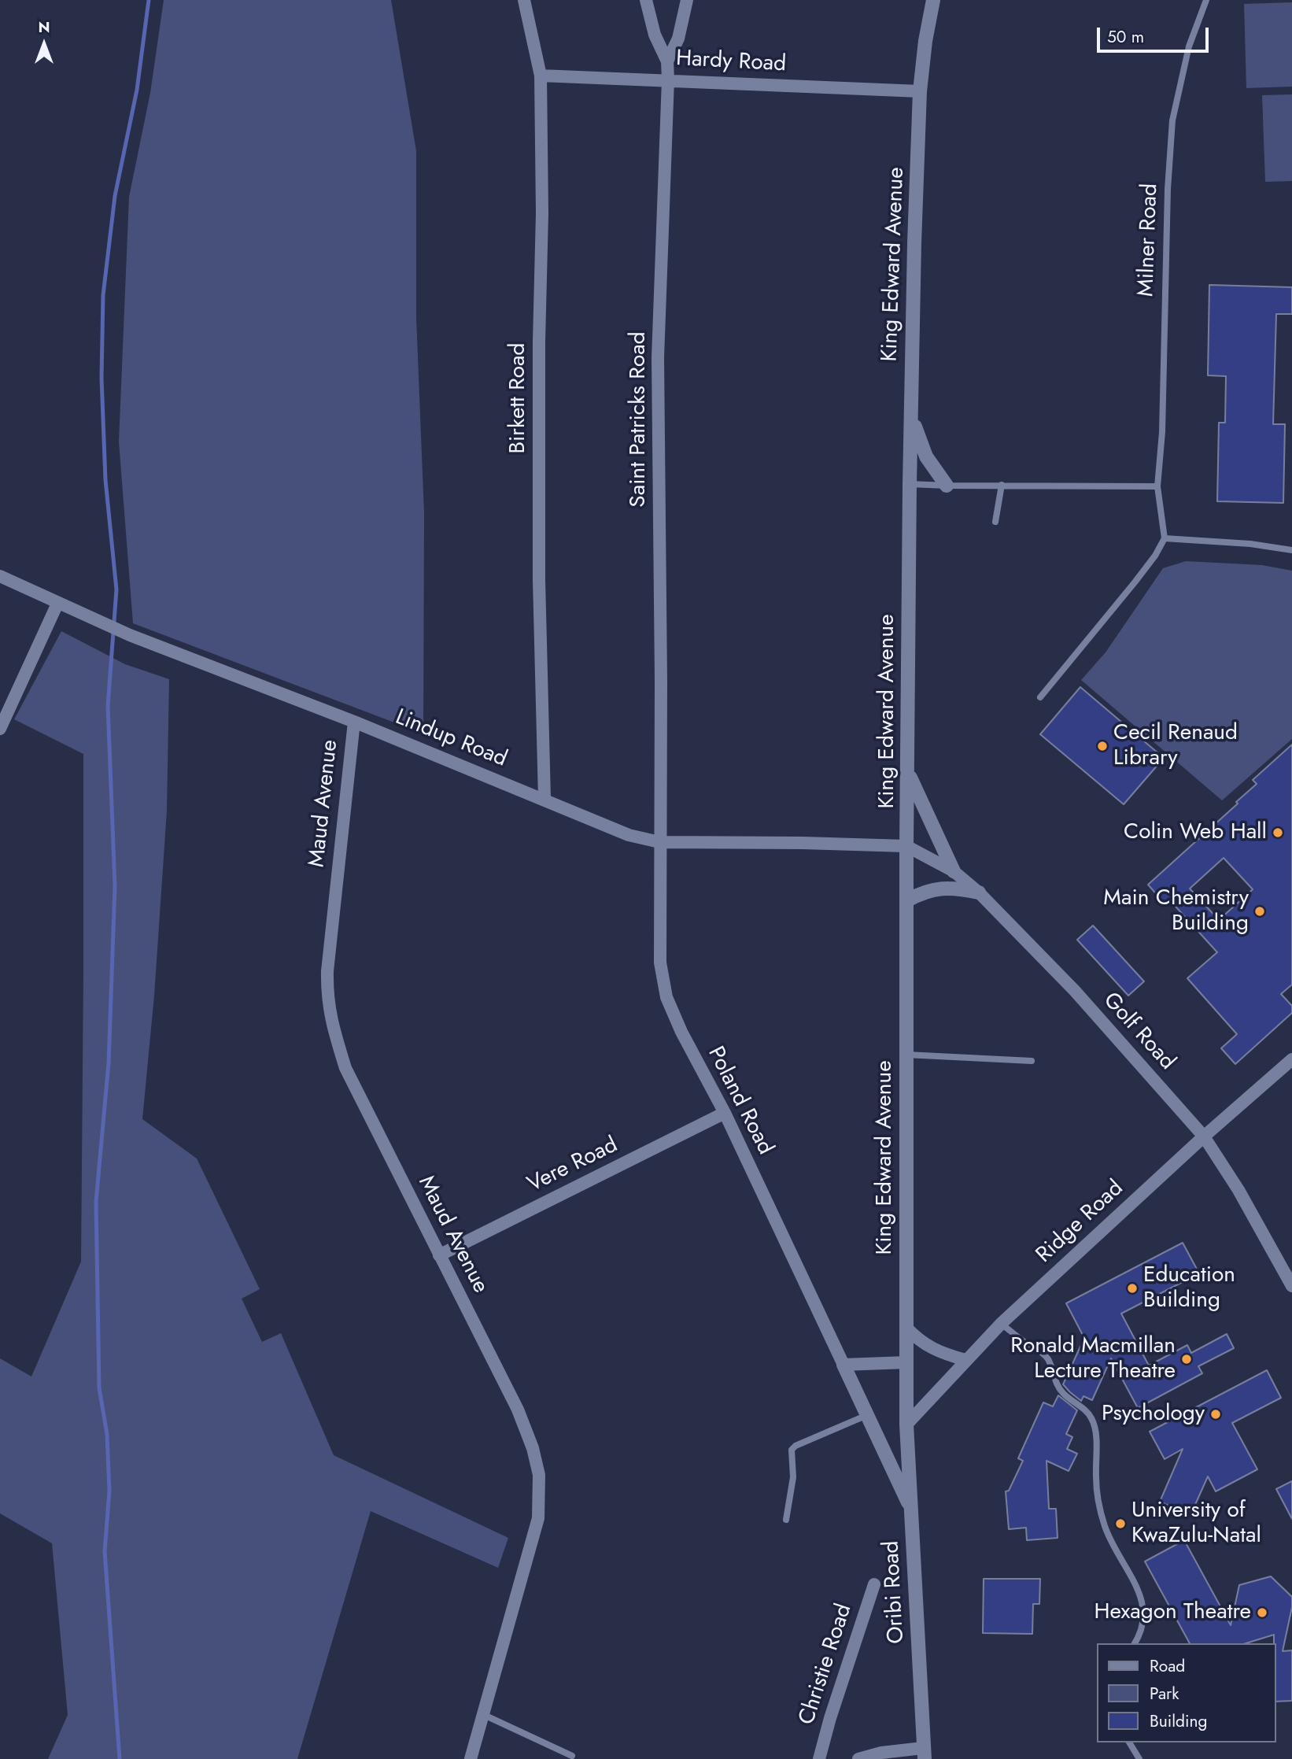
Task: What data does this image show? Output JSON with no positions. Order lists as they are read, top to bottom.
{
  "streets": {
    "street": [
      "Hardy Road",
      "King Edward Avenue",
      "Birkett Road",
      "Saint Patricks Road",
      "Lindup Road",
      "Maud Avenue",
      "Golf Road",
      "Poland Road",
      "Vere Road",
      "Ridge Road",
      "Oribi Road",
      "Christie Road"
    ],
    "lane": ["Milner Road"]
  },
  "crossings": [
    ["Hardy Road", "King Edward Avenue"],
    ["Hardy Road", "Birkett Road"],
    ["Hardy Road", "Saint Patricks Road"],
    ["King Edward Avenue", "Lindup Road"],
    ["King Edward Avenue", "Golf Road"],
    ["King Edward Avenue", "Ridge Road"],
    ["King Edward Avenue", "Oribi Road"],
    ["Birkett Road", "Lindup Road"],
    ["Saint Patricks Road", "Lindup Road"],
    ["Saint Patricks Road", "Poland Road"],
    ["Lindup Road", "Maud Avenue"],
    ["Lindup Road", "Golf Road"],
    ["Lindup Road", "Poland Road"],
    ["Maud Avenue", "Vere Road"],
    ["Golf Road", "Ridge Road"],
    ["Poland Road", "Vere Road"],
    ["Ridge Road", "Oribi Road"]
  ],
  "places": [
    "Cecil Renaud Library",
    "Colin Web Hall",
    "Main Chemistry Building",
    "Education Building",
    "Ronald Macmillan Lecture Theatre",
    "Psychology",
    "University of KwaZulu-Natal",
    "Hexagon Theatre"
  ],
  "legend": ["Road", "Park", "Building"],
  "scale_bar": "50 m",
  "north": "top"
}
